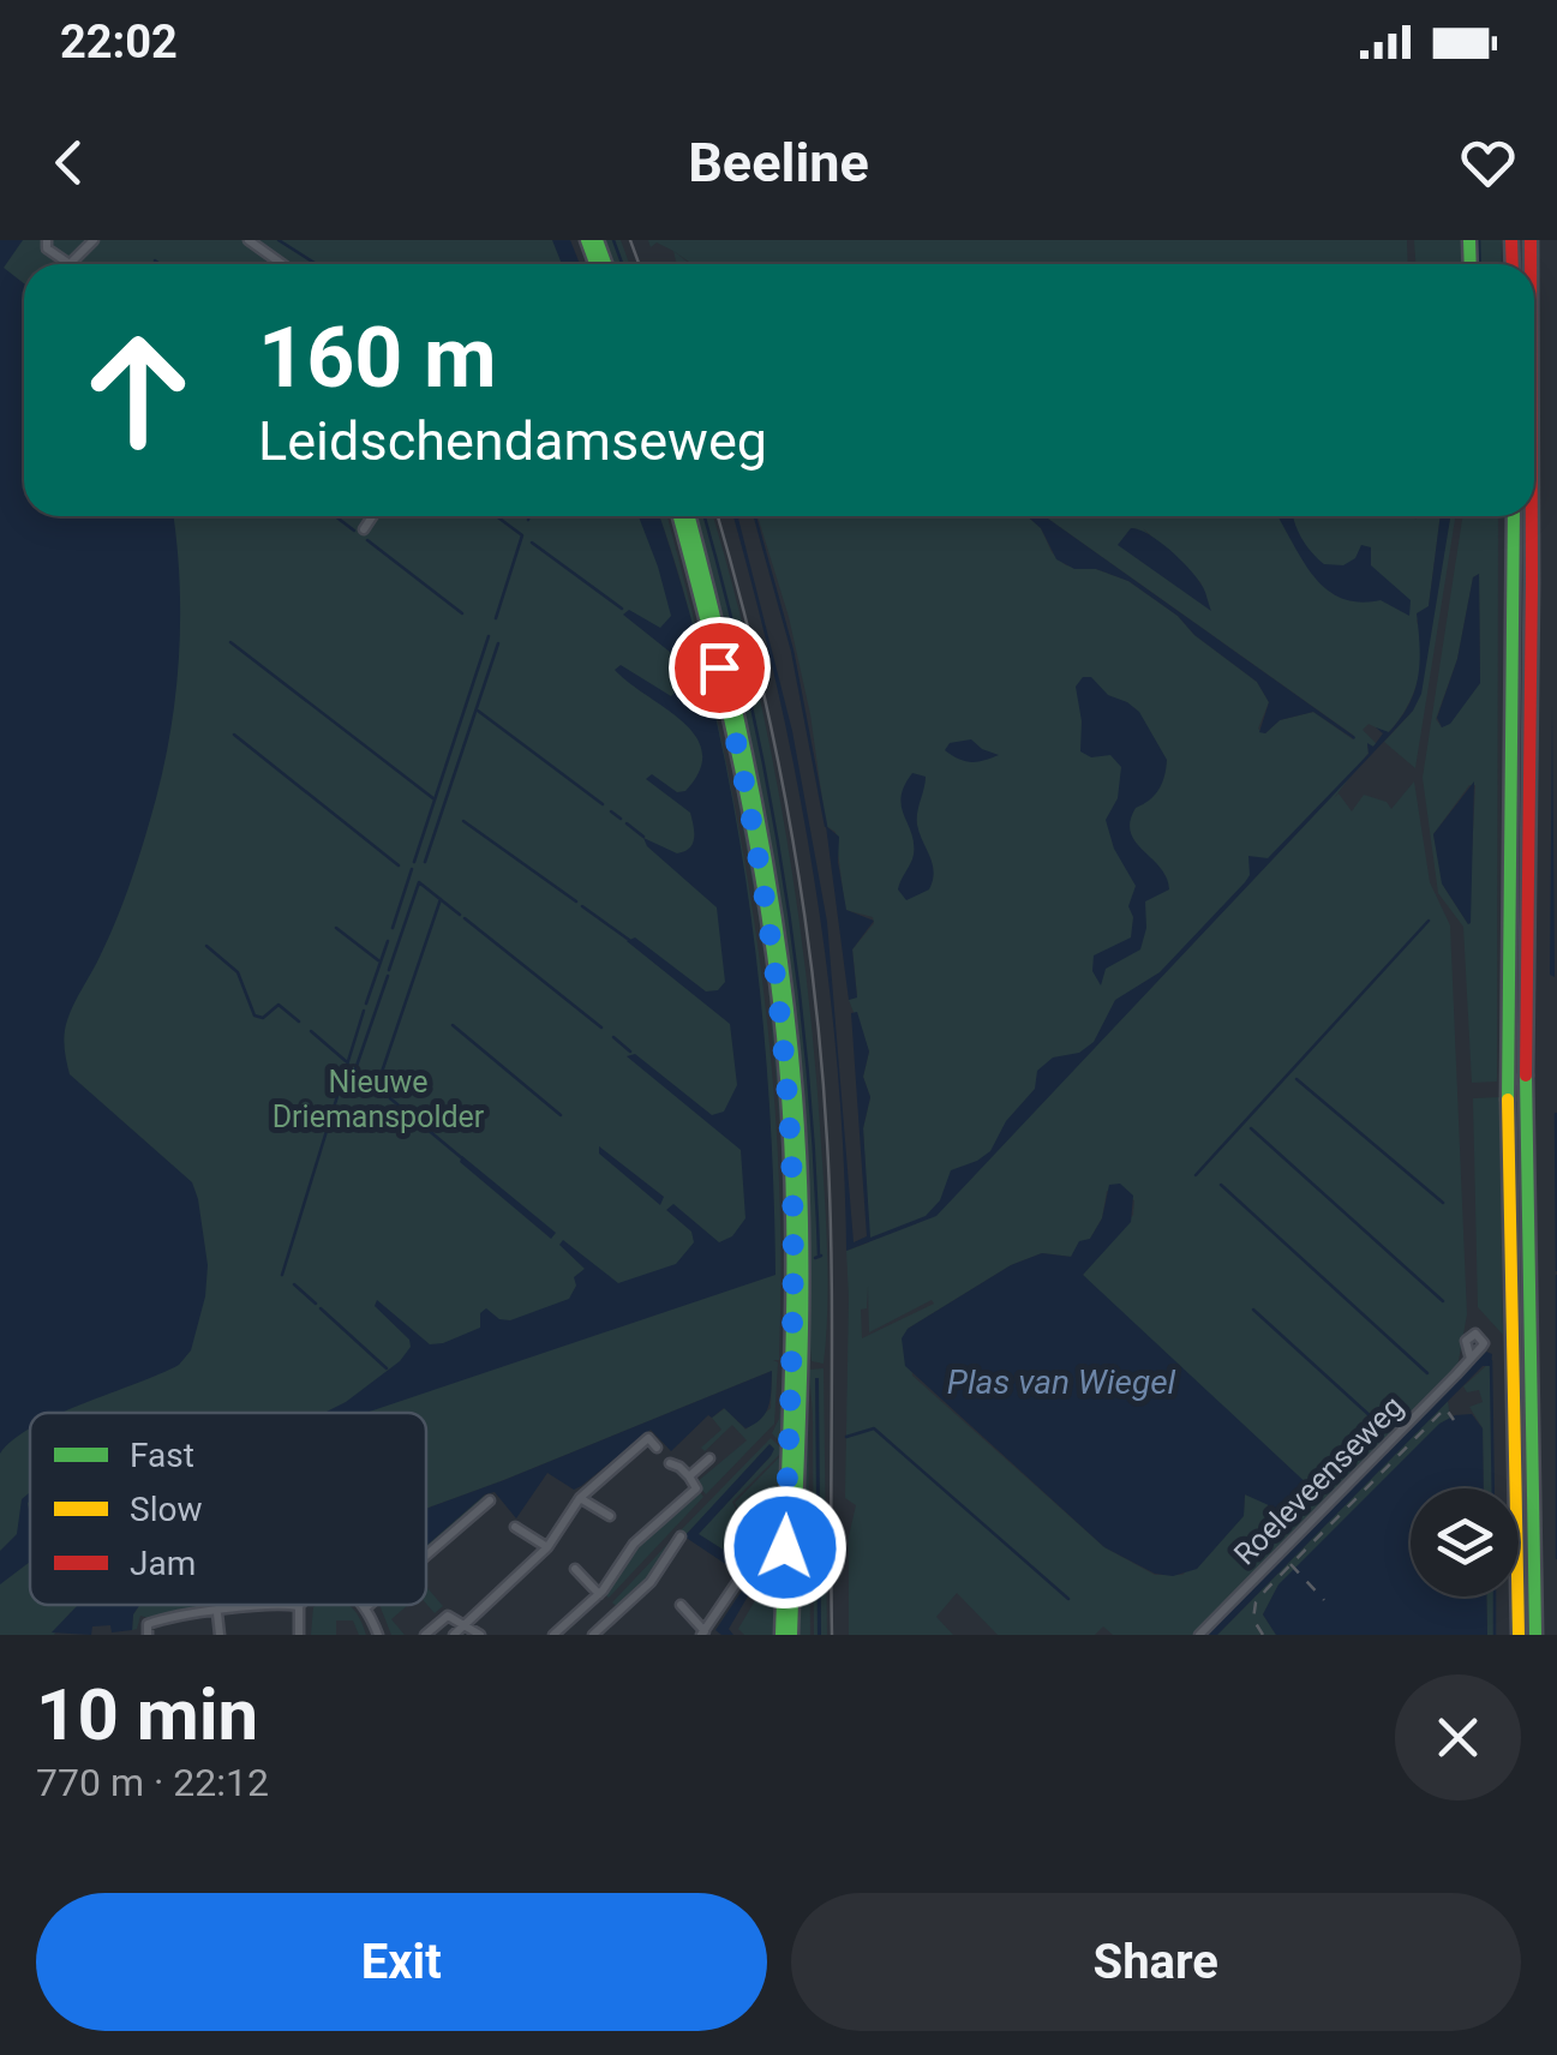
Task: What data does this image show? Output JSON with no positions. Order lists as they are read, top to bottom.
{
  "streets": {
    "street": ["Roeleveenseweg"]
  },
  "water": ["Plas van Wiegel"],
  "parks": ["Nieuwe Driemanspolder"],
  "legend": ["Fast", "Slow", "Jam"],
  "page": {
    "status": "22:02",
    "header": "Beeline",
    "turn": ["160 m", "Leidschendamseweg"],
    "heading": ["10 min", "770 m · 22:12"],
    "buttons": ["Exit", "Share"]
  }
}
